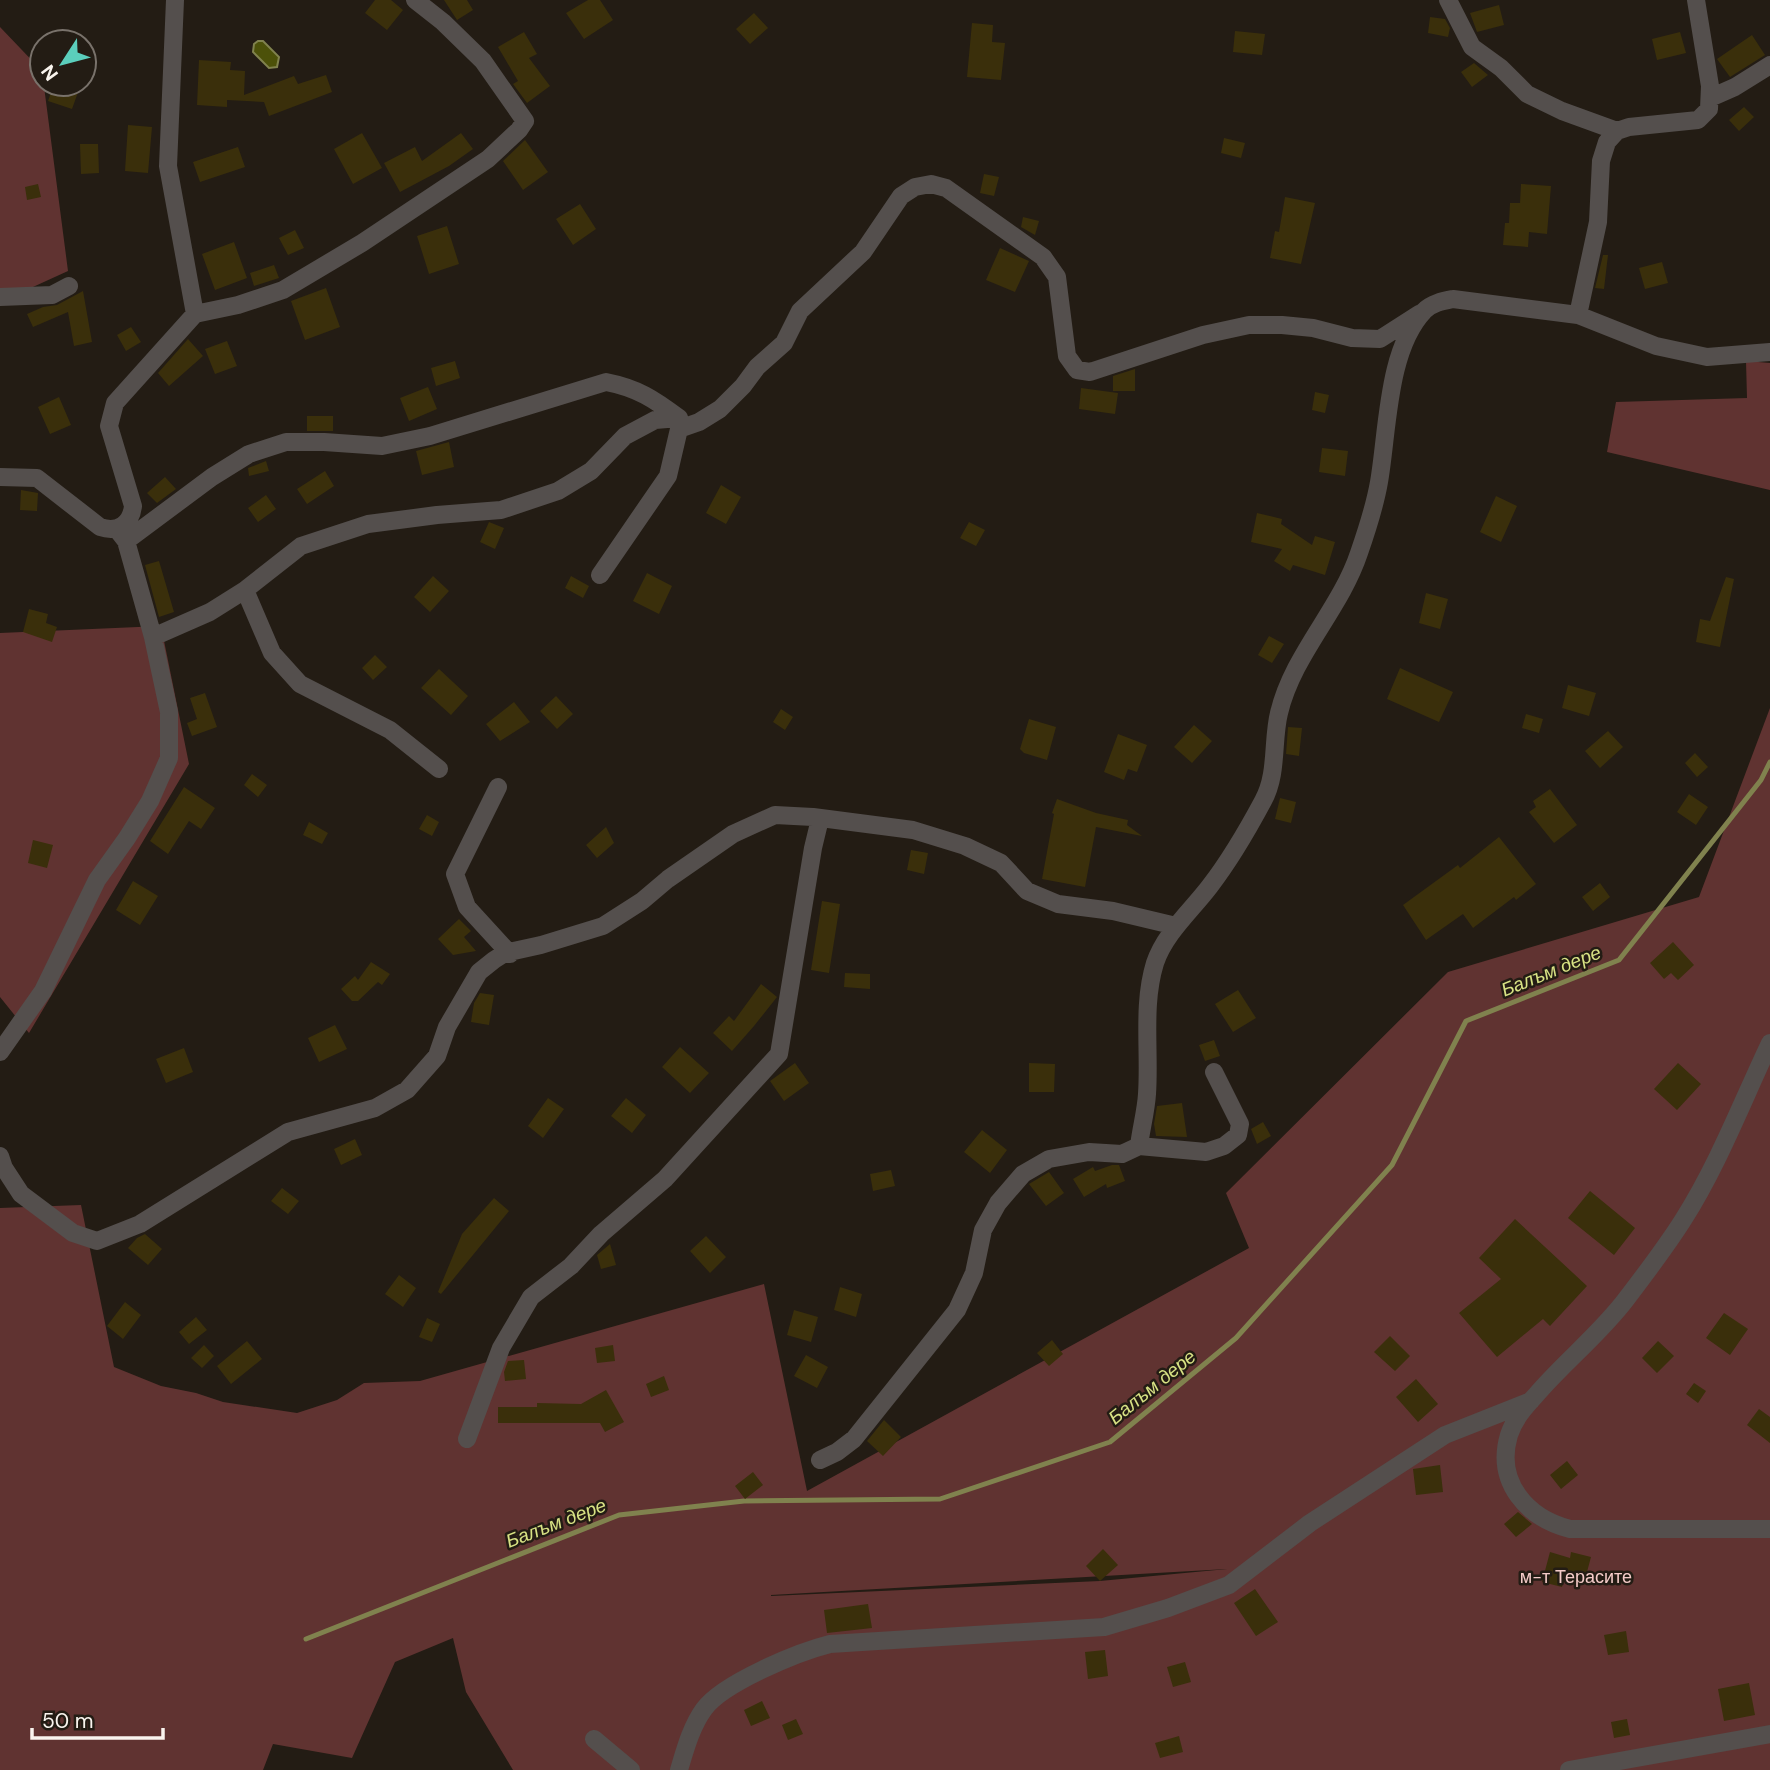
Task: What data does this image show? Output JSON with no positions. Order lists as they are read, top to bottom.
{
  "water": ["Балъм дере"],
  "parks": ["м-т Терасите"],
  "scale_bar": "50 m",
  "north": "bottom left"
}
